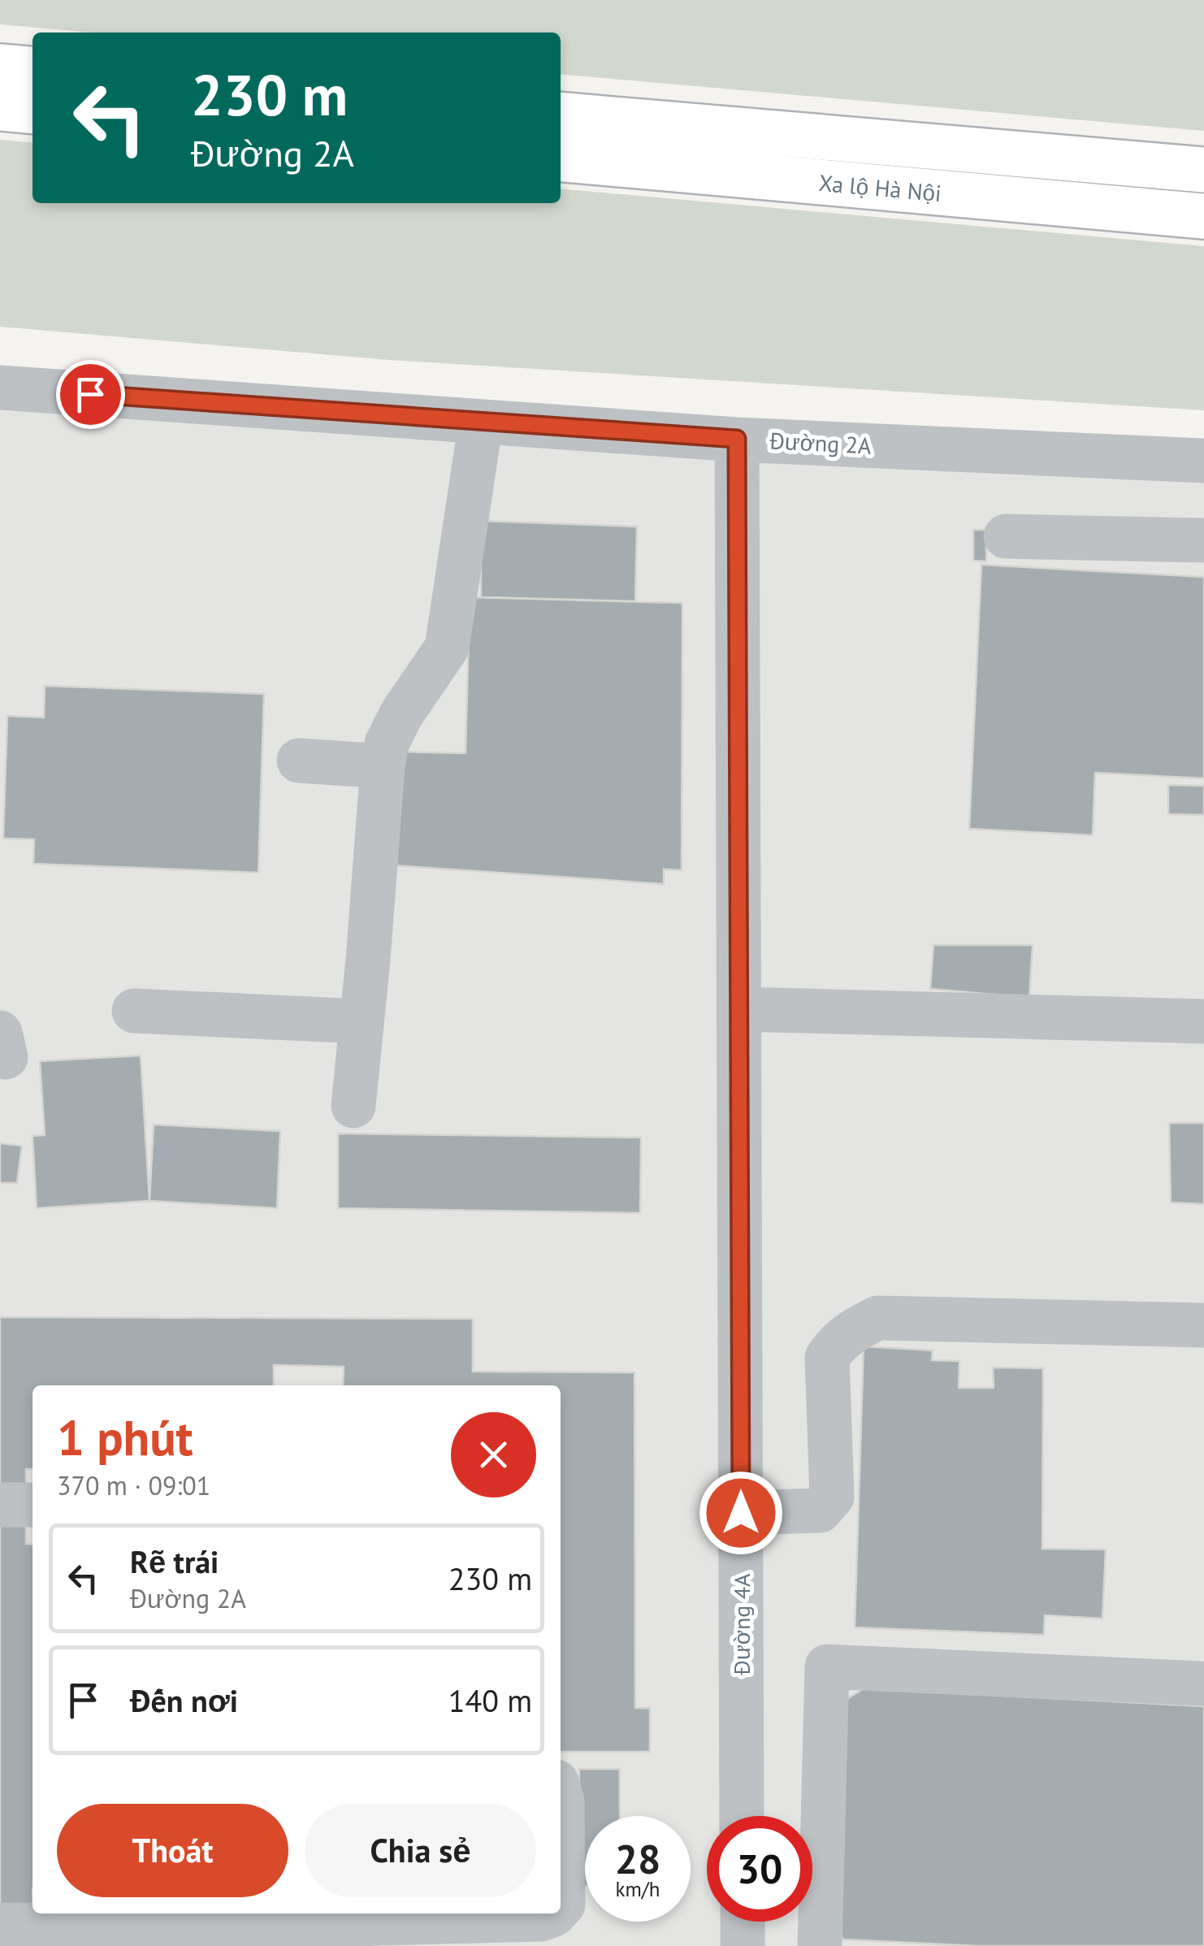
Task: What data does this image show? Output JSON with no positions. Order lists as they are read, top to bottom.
{
  "streets": {
    "highway": ["Xa lộ Hà Nội"],
    "street": ["Đường 2A", "Đường 4A"]
  },
  "crossings": [
    ["Đường 2A", "Đường 4A"]
  ],
  "page": {
    "turn": ["230 m", "Đường 2A"],
    "heading": ["1 phút", "370 m · 09:01"],
    "list": [
      {
        "name": "Rẽ trái",
        "note": "Đường 2A",
        "value": "230 m"
      },
      {
        "name": "Đến nơi",
        "value": "140 m"
      }
    ],
    "buttons": ["Thoát", "Chia sẻ"],
    "speed": "28 km/h",
    "limit": "30"
  }
}
